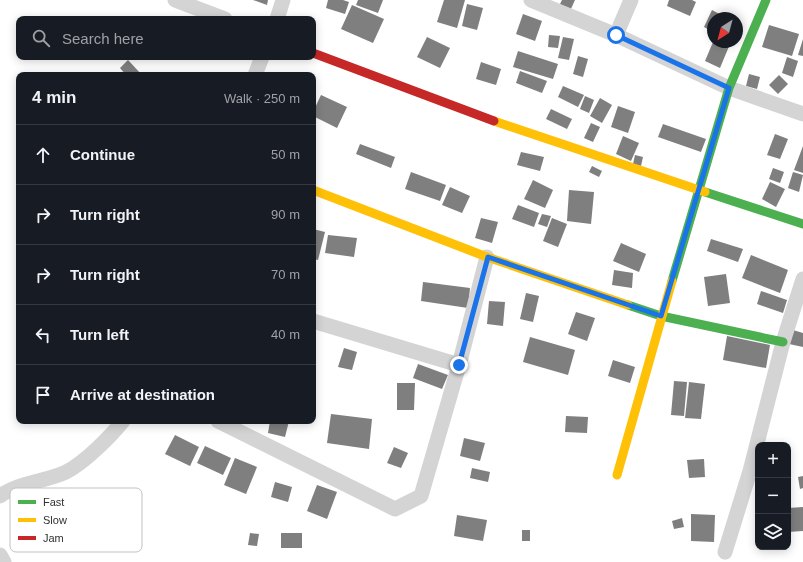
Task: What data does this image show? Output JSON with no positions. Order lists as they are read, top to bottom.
{
  "legend": ["Fast", "Slow", "Jam"],
  "north": "bottom left",
  "page": {
    "search": "Search here",
    "heading": ["4 min", "Walk · 250 m"],
    "list": [
      ["Continue", "50 m"],
      ["Turn right", "90 m"],
      ["Turn right", "70 m"],
      ["Turn left", "40 m"],
      "Arrive at destination"
    ],
    "map_buttons": ["+", "−"]
  }
}
